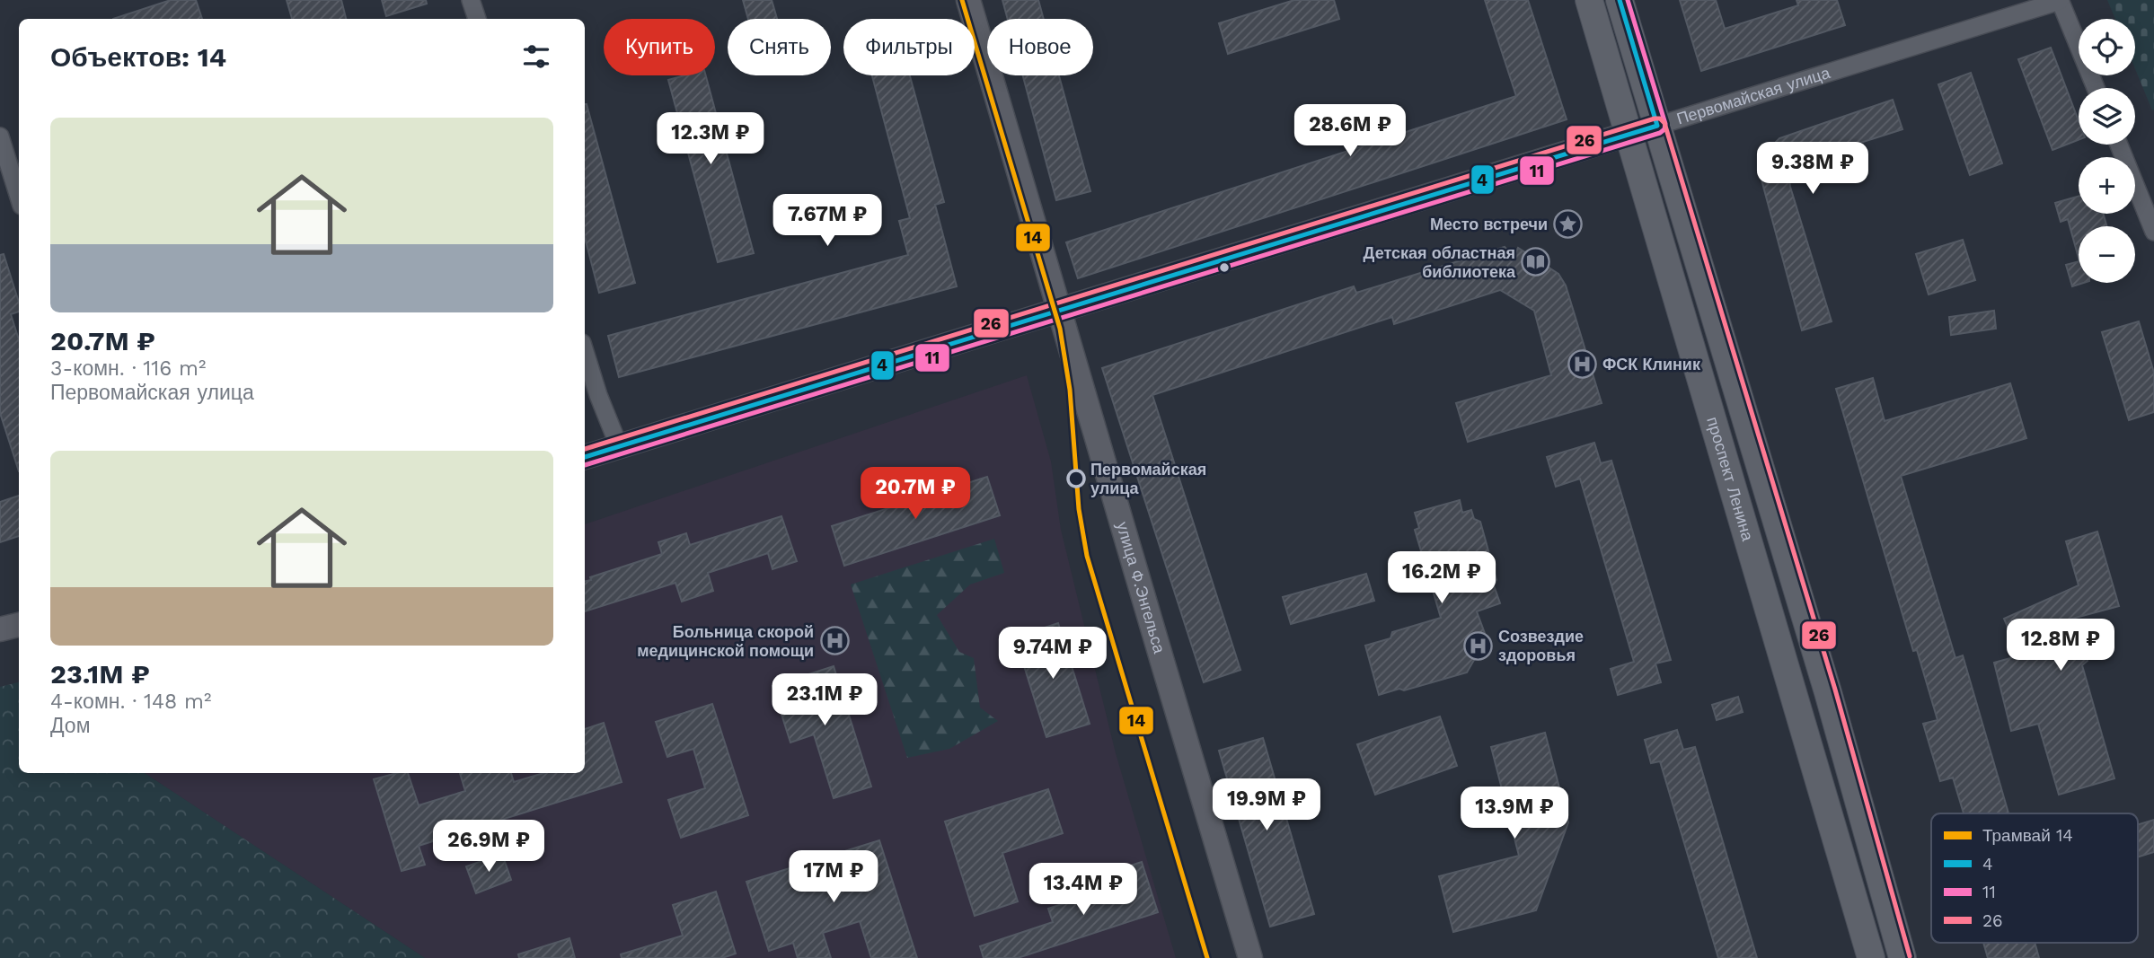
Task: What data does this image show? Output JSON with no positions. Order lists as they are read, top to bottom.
{
  "streets": {
    "main road": ["Первомайская улица", "проспект Ленина", "улица Ф.Энгельса"]
  },
  "crossings": [
    ["Первомайская улица", "проспект Ленина"],
    ["Первомайская улица", "улица Ф.Энгельса"]
  ],
  "places": {
    "place": ["Место встречи"],
    "library": ["Детская областная библиотека"],
    "hospital": ["ФСК Клиник", "Больница скорой медицинской помощи", "Созвездие здоровья"],
    "other": ["Первомайская улица"]
  },
  "lines": [
    "tram line 14",
    "transit line 4",
    "transit line 11",
    "transit line 26"
  ],
  "legend": [
    "Трамвай 14",
    "4",
    "11",
    "26"
  ],
  "page": {
    "map_buttons": ["+", "−"],
    "chip": [
      "Купить",
      "Снять",
      "Фильтры",
      "Новое"
    ],
    "heading": "Объектов: 14",
    "list": [
      {
        "name": "20.7M ₽",
        "note": "3-комн. · 116 m² · Первомайская улица"
      },
      {
        "name": "23.1M ₽",
        "note": "4-комн. · 148 m² · Дом"
      }
    ],
    "price": [
      "28.6M ₽",
      "12.3M ₽",
      "9.38M ₽",
      "7.67M ₽",
      "20.7M ₽",
      "16.2M ₽",
      "12.8M ₽",
      "9.74M ₽",
      "23.1M ₽",
      "19.9M ₽",
      "13.9M ₽",
      "26.9M ₽",
      "17M ₽",
      "13.4M ₽"
    ]
  }
}
